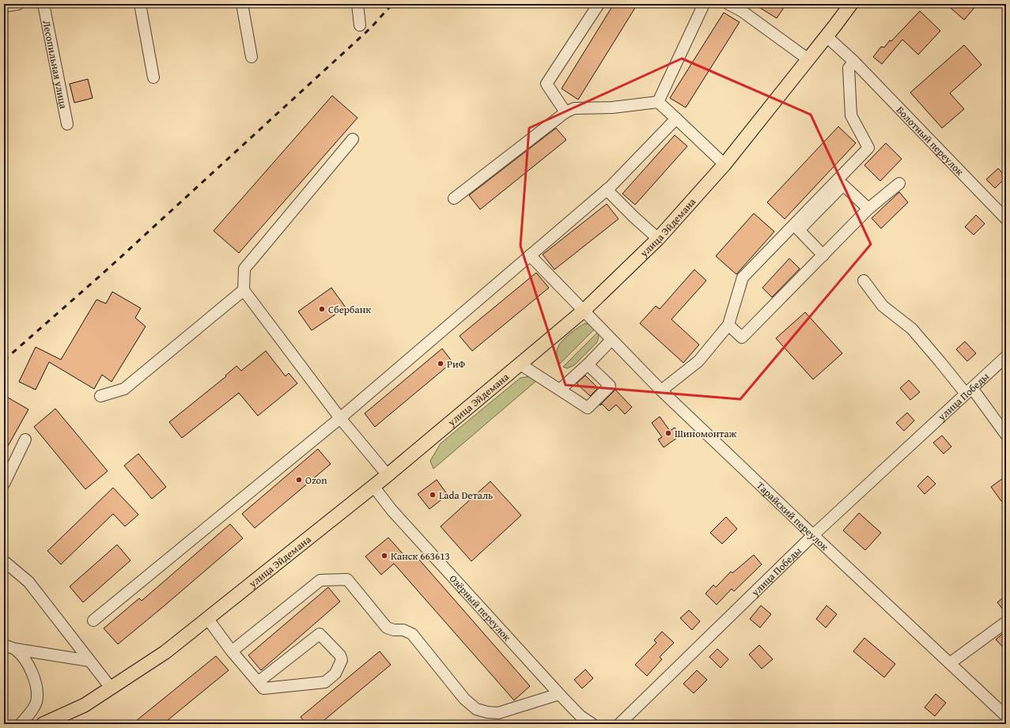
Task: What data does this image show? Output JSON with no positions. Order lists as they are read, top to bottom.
{
  "streets": {
    "main road": ["улица Эйдемана"],
    "street": [
      "Лесопильная улица",
      "Болотный переулок",
      "улица Победы",
      "Тарайский переулок",
      "Озёрный переулок"
    ]
  },
  "crossings": [
    ["Болотный переулок", "улица Эйдемана"],
    ["улица Эйдемана", "Тарайский переулок"],
    ["улица Эйдемана", "Озёрный переулок"],
    ["улица Победы", "Тарайский переулок"]
  ],
  "places": [
    "Сбербанк",
    "РиФ",
    "Шиномонтаж",
    "Ozon",
    "Lada Dеталь",
    "Канск 663613"
  ]
}
